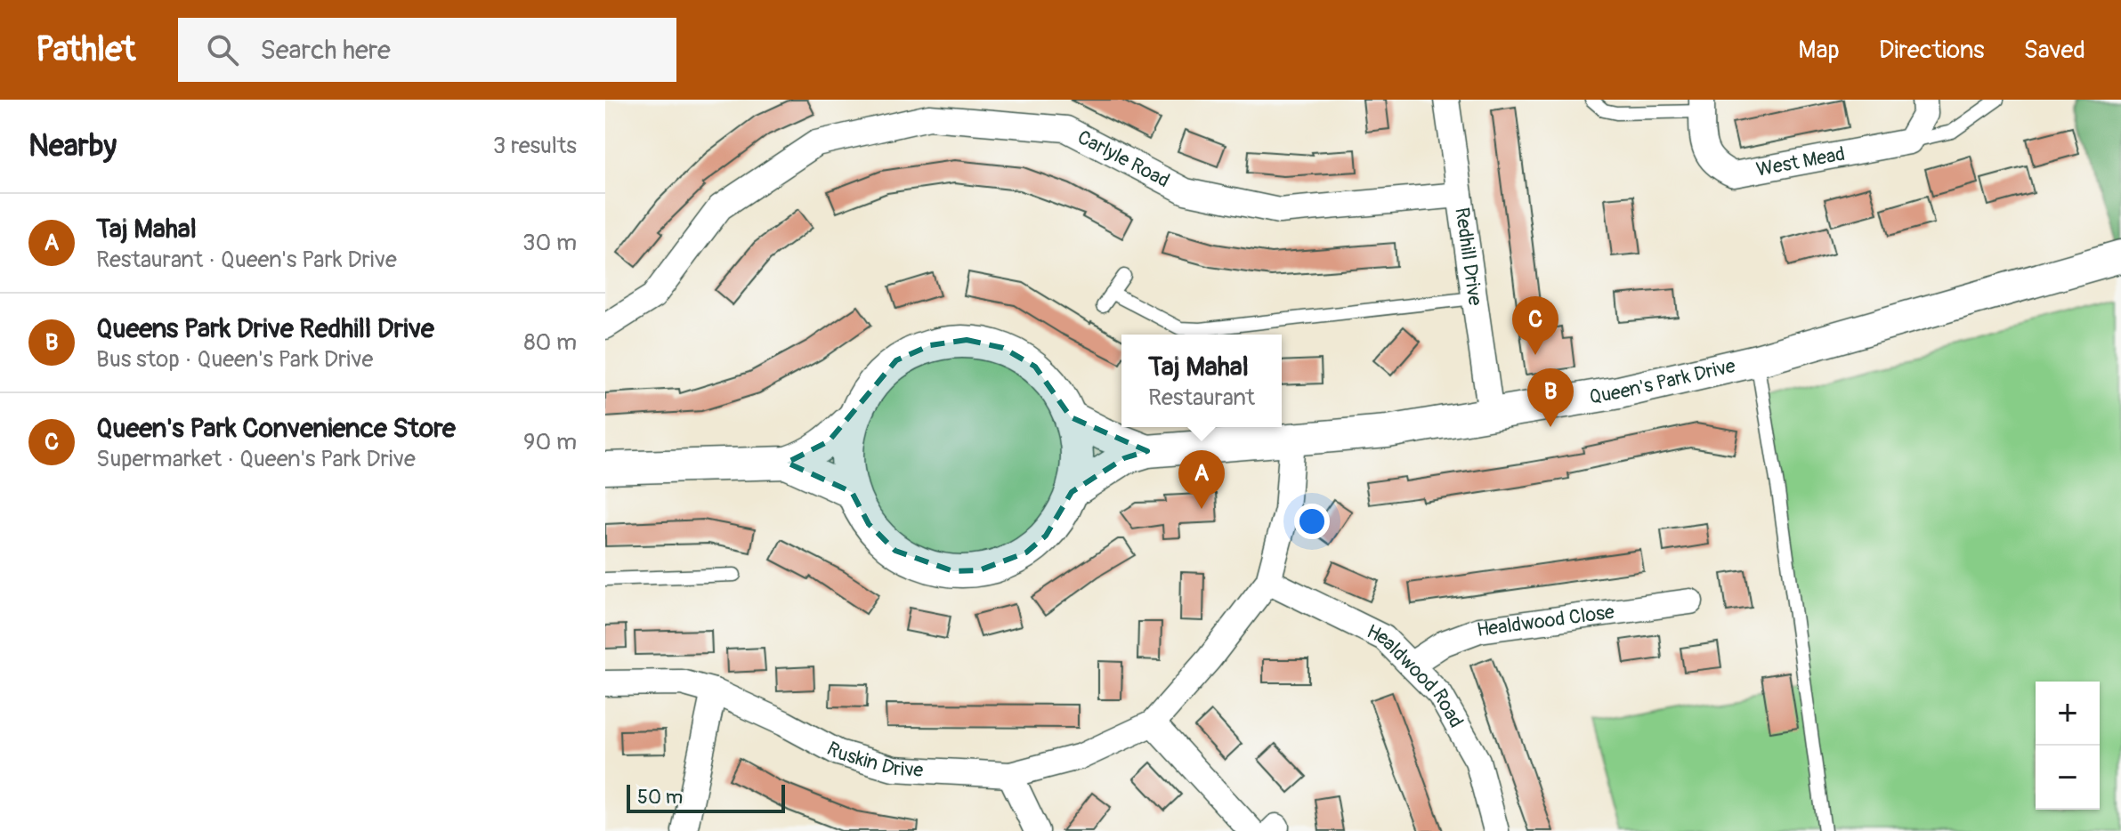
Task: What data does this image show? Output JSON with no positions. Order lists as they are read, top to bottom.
{
  "streets": {
    "street": [
      "Carlyle Road",
      "West Mead",
      "Redhill Drive",
      "Queen's Park Drive",
      "Healdwood Close",
      "Healdwood Road",
      "Ruskin Drive"
    ]
  },
  "crossings": [
    ["Carlyle Road", "Redhill Drive"],
    ["Redhill Drive", "Queen's Park Drive"],
    ["Queen's Park Drive", "Ruskin Drive"],
    ["Healdwood Close", "Healdwood Road"],
    ["Healdwood Road", "Ruskin Drive"]
  ],
  "scale_bar": "50 m",
  "page": {
    "header": "Pathlet",
    "search": "Search here",
    "nav": ["Map", "Directions", "Saved"],
    "heading": ["Nearby", "3 results"],
    "list": [
      {
        "mark": "A",
        "name": "Taj Mahal",
        "note": "Restaurant · Queen's Park Drive",
        "value": "30 m"
      },
      {
        "mark": "B",
        "name": "Queens Park Drive Redhill Drive",
        "note": "Bus stop · Queen's Park Drive",
        "value": "80 m"
      },
      {
        "mark": "C",
        "name": "Queen's Park Convenience Store",
        "note": "Supermarket · Queen's Park Drive",
        "value": "90 m"
      }
    ],
    "pins": ["C", "B", "A"],
    "popup": ["Taj Mahal", "Restaurant"],
    "map_buttons": ["+", "−"],
    "scale": "50 m"
  }
}
